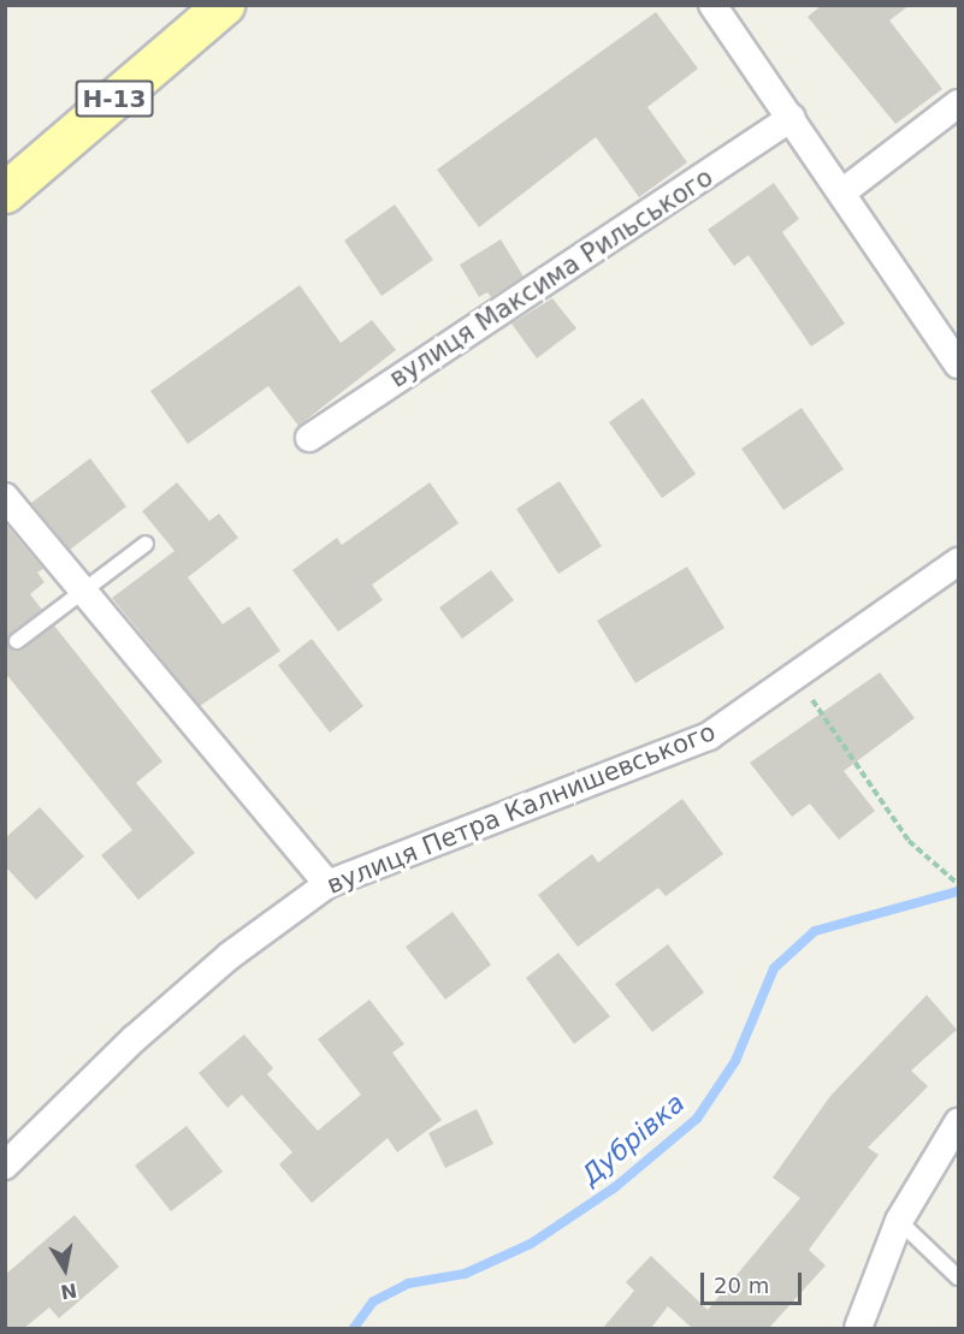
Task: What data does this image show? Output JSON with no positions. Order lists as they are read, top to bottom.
{
  "streets": {
    "main road": ["Н-13"],
    "street": ["вулиця Максима Рильського", "вулиця Петра Калнишевського"]
  },
  "water": ["Дубрівка"],
  "scale_bar": "20 m",
  "north": "bottom"
}
